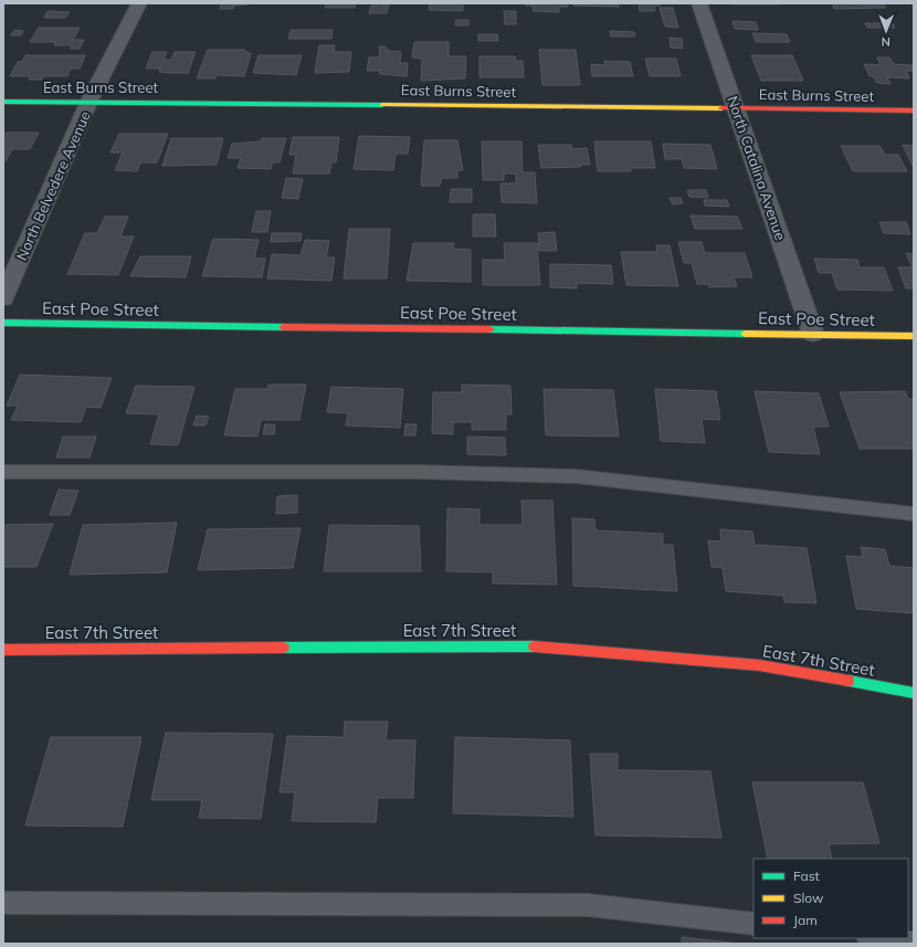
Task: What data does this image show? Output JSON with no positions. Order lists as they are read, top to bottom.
{
  "streets": {
    "street": [
      "East Burns Street",
      "North Catalina Avenue",
      "North Belvedere Avenue",
      "East Poe Street",
      "East 7th Street"
    ]
  },
  "crossings": [
    ["East Burns Street", "North Catalina Avenue"],
    ["East Burns Street", "North Belvedere Avenue"],
    ["North Catalina Avenue", "East Poe Street"]
  ],
  "legend": ["Fast", "Slow", "Jam"],
  "north": "bottom"
}
